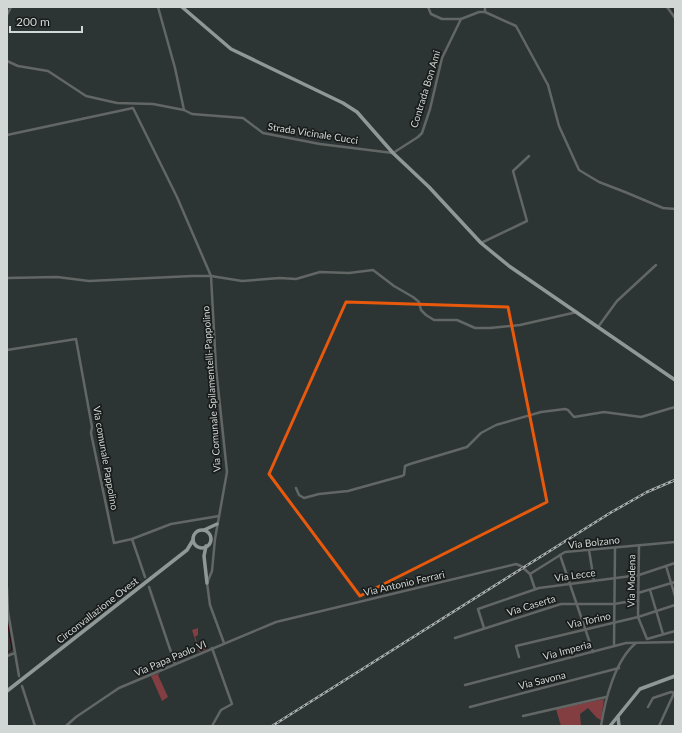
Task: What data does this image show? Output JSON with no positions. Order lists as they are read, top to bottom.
{
  "streets": {
    "main road": ["Circonvallazione Ovest"],
    "street": [
      "Contrada Bon Ami",
      "Strada Vicinale Cucci",
      "Via Comunale Spilamentelli-Pappolino",
      "Via comunale Pappolino",
      "Via Bolzano",
      "Via Lecce",
      "Via Modena",
      "Via Antonio Ferrari",
      "Via Caserta",
      "Via Torino",
      "Via Imperia",
      "Via Papa Paolo VI",
      "Via Savona"
    ]
  },
  "crossings": [
    ["Contrada Bon Ami", "Strada Vicinale Cucci"],
    ["Via Bolzano", "Via Modena"],
    ["Via Bolzano", "Via Antonio Ferrari"],
    ["Via Lecce", "Via Modena"],
    ["Via Lecce", "Via Caserta"],
    ["Via Modena", "Via Caserta"],
    ["Via Modena", "Via Torino"],
    ["Via Antonio Ferrari", "Via Papa Paolo VI"]
  ],
  "scale_bar": "200 m"
}
